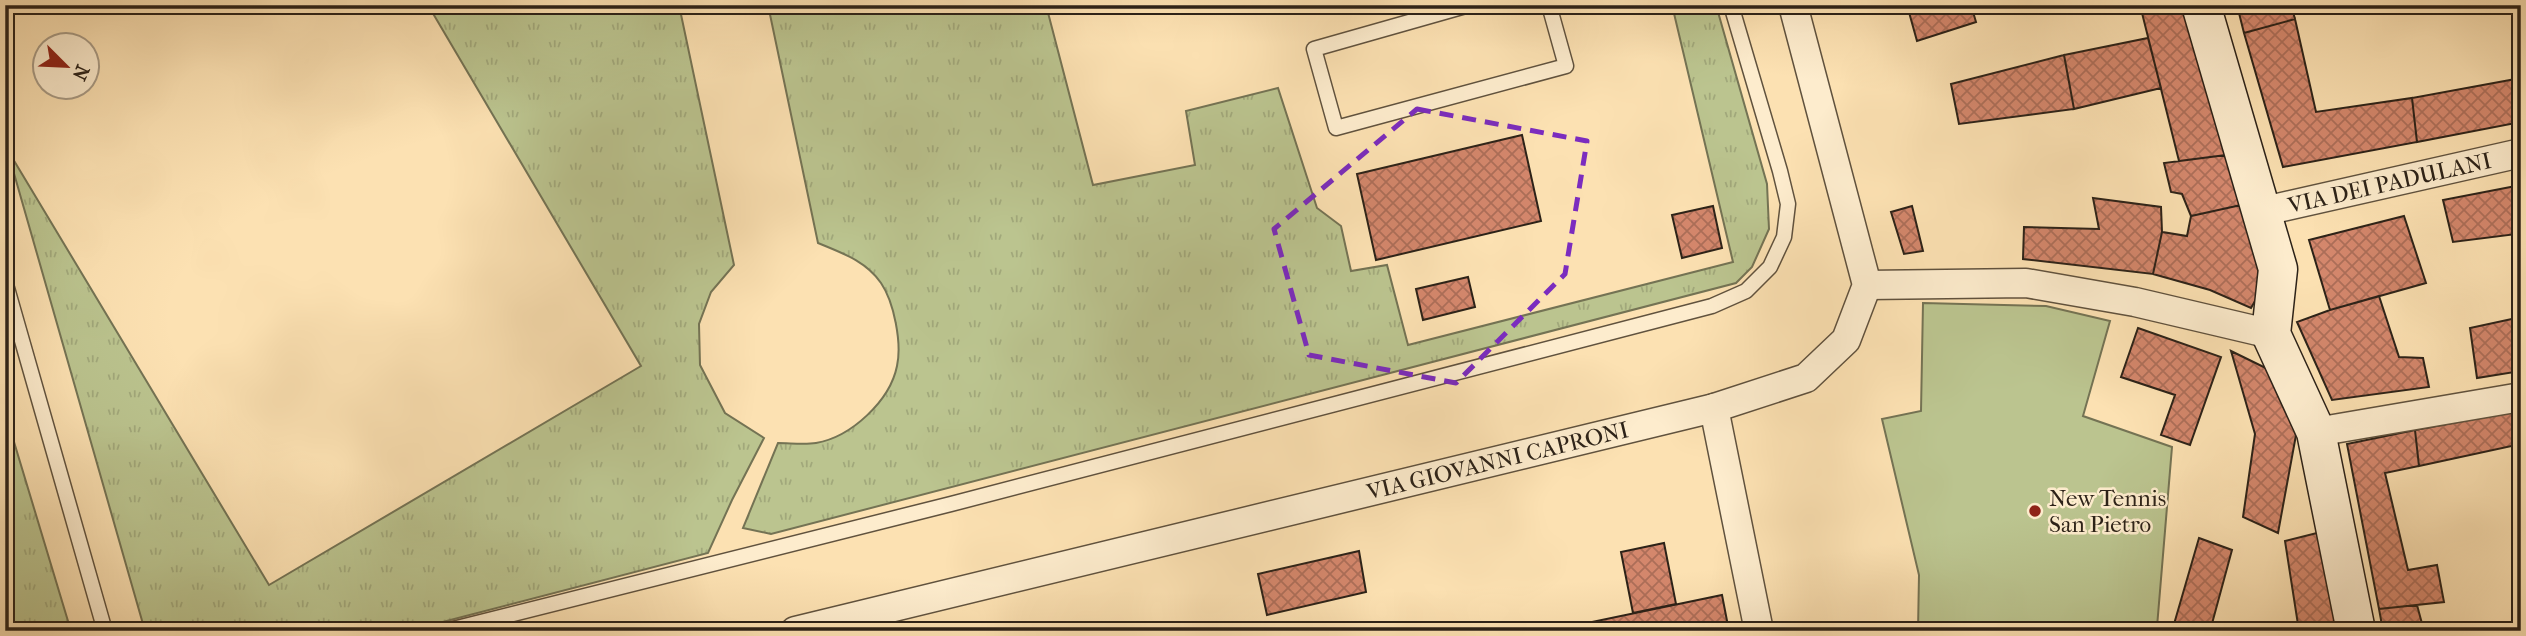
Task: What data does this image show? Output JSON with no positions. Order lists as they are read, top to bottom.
{
  "streets": {
    "street": ["VIA DEI PADULANI", "VIA GIOVANNI CAPRONI"]
  },
  "places": ["New Tennis San Pietro"],
  "north": "bottom right"
}
